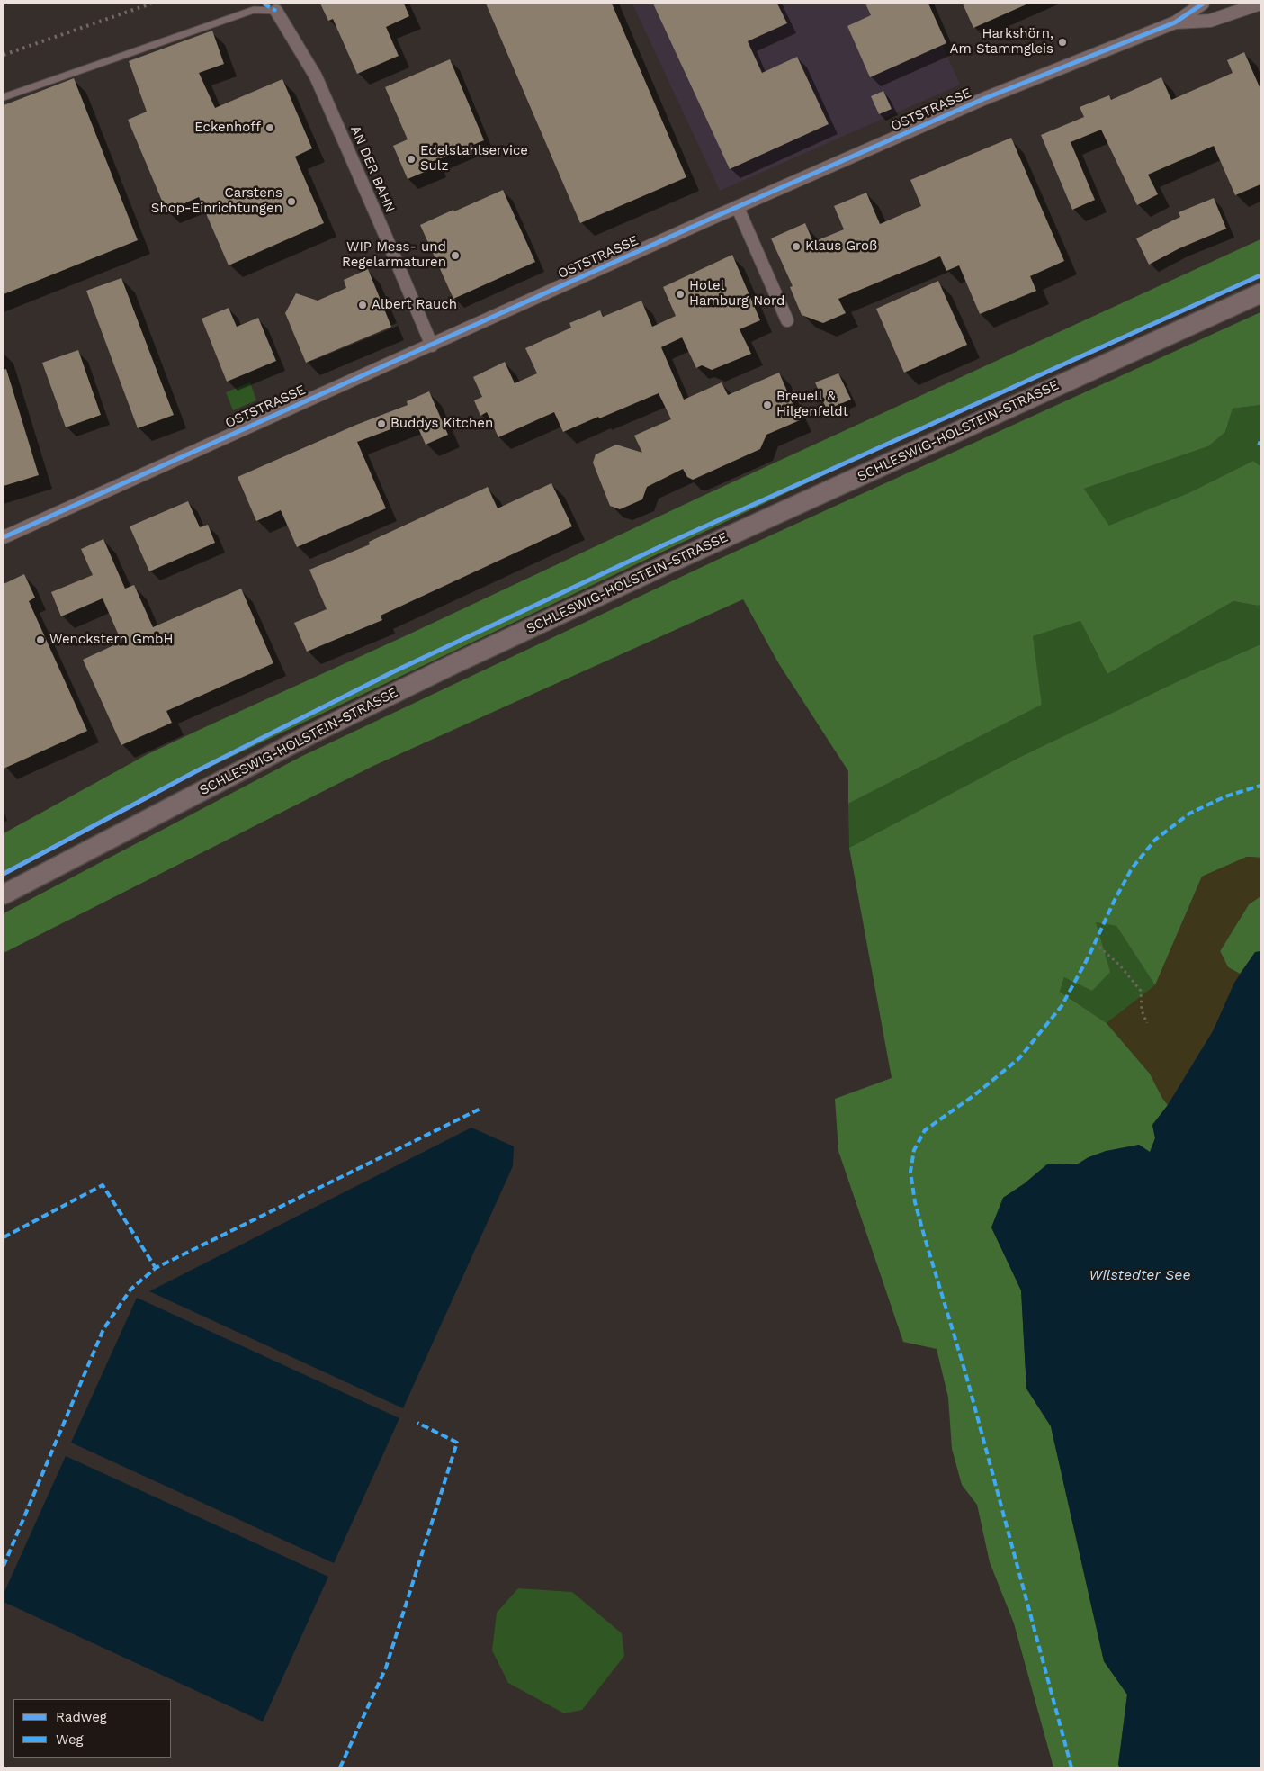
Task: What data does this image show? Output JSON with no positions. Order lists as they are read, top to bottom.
{
  "streets": {
    "main road": ["SCHLESWIG-HOLSTEIN-STRASSE"],
    "street": ["OSTSTRASSE", "AN DER BAHN"]
  },
  "crossings": [
    ["OSTSTRASSE", "AN DER BAHN"]
  ],
  "water": ["Wilstedter See"],
  "places": [
    "Harkshörn, Am Stammgleis",
    "Eckenhoff",
    "Edelstahlservice Sulz",
    "Carstens Shop-Einrichtungen",
    "Klaus Groß",
    "WIP Mess- und Regelarmaturen",
    "Hotel Hamburg Nord",
    "Albert Rauch",
    "Breuell & Hilgenfeldt",
    "Buddys Kitchen",
    "Wenckstern GmbH"
  ],
  "legend": ["Radweg", "Weg"]
}
